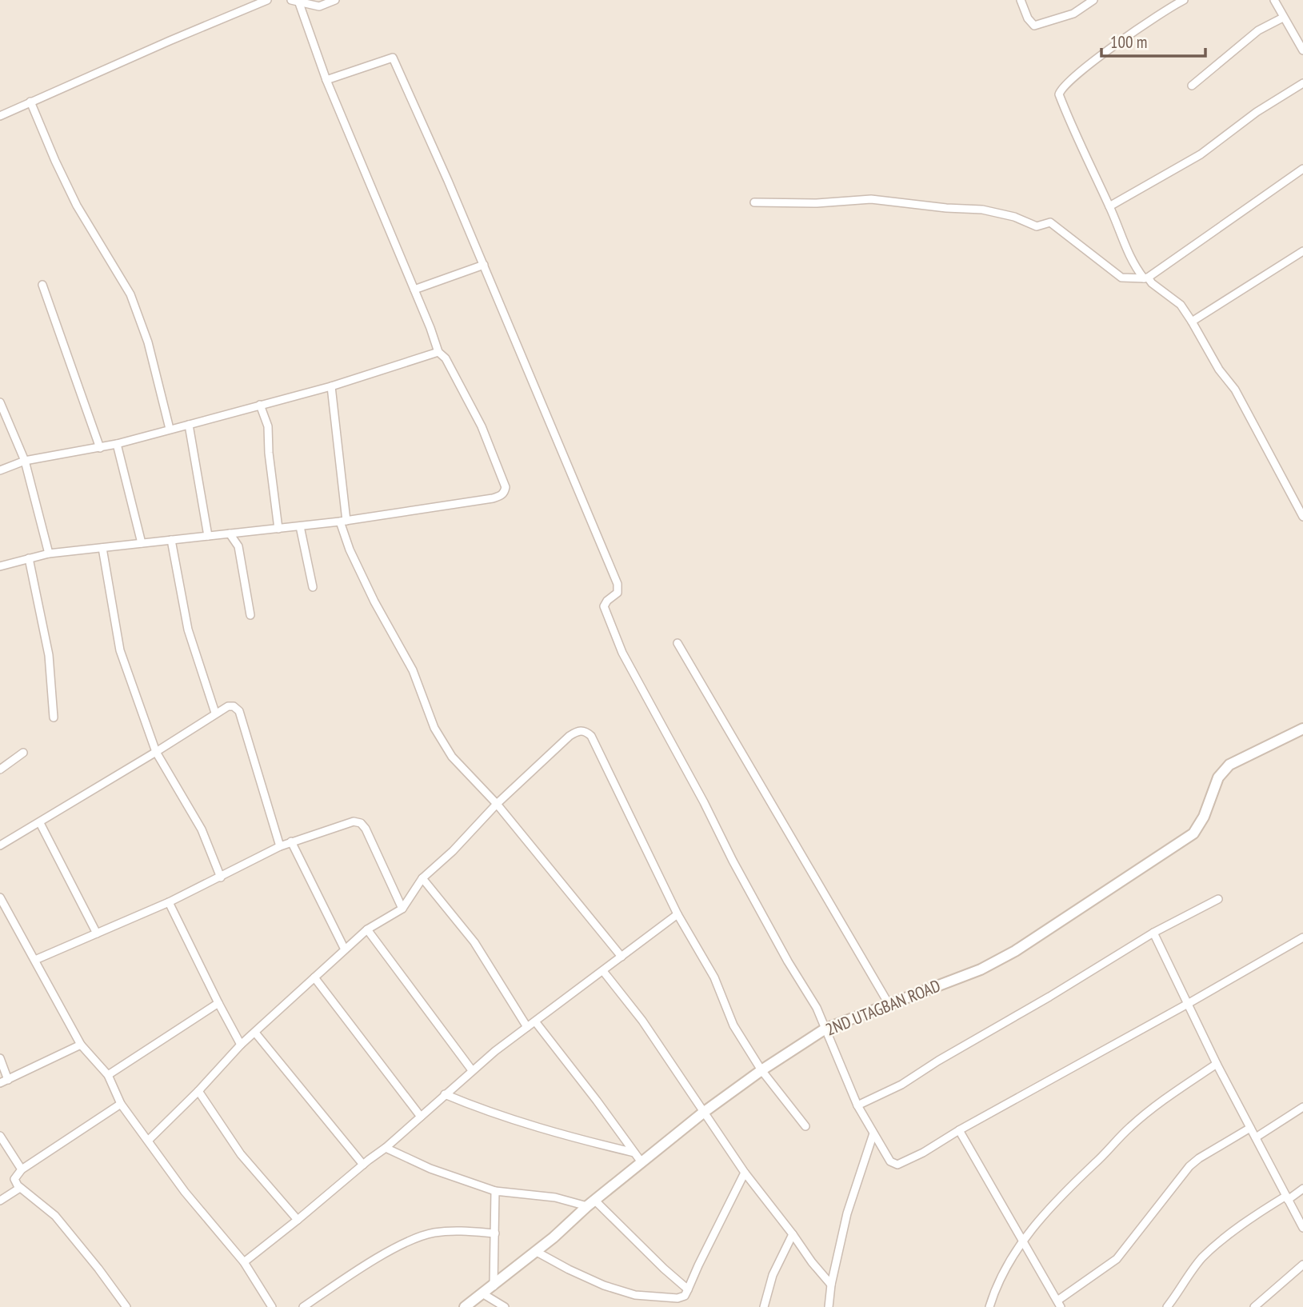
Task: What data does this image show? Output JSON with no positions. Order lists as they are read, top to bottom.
{
  "streets": {
    "street": ["2ND UTAGBAN ROAD"]
  },
  "scale_bar": "100 m"
}
